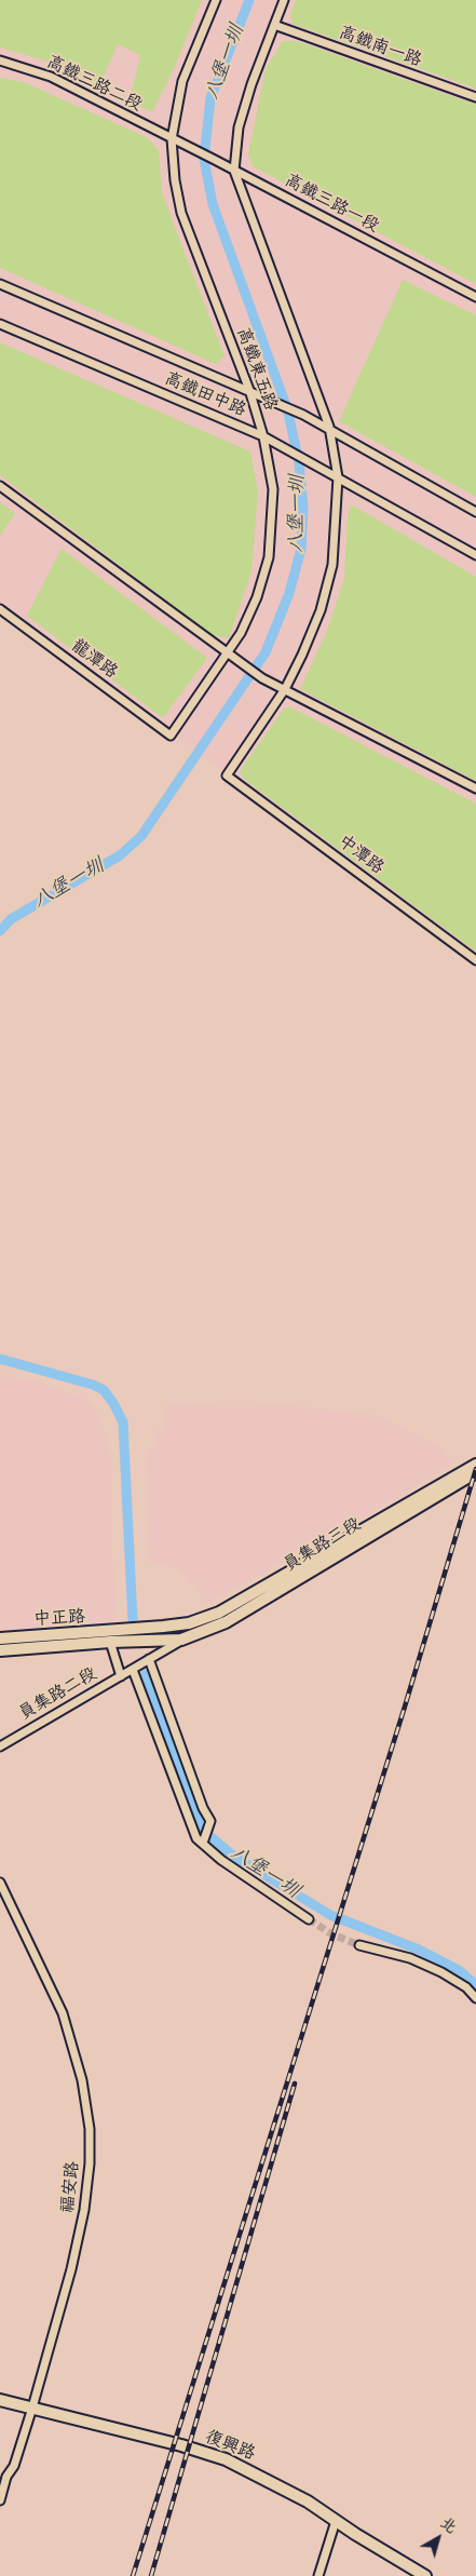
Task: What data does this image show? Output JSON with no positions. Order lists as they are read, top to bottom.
{
  "streets": {
    "street": [
      "高鐵南一路",
      "高鐵三路二段",
      "高鐵三路一段",
      "高鐵東五路",
      "高鐵田中路",
      "龍潭路",
      "中潭路",
      "員集路三段",
      "中正路",
      "員集路二段",
      "福安路",
      "復興路"
    ]
  },
  "crossings": [
    ["高鐵三路二段", "高鐵三路一段"],
    ["高鐵三路二段", "高鐵東五路"],
    ["高鐵三路一段", "高鐵東五路"],
    ["高鐵東五路", "高鐵田中路"],
    ["高鐵東五路", "龍潭路"],
    ["福安路", "復興路"]
  ],
  "water": ["八堡一圳"],
  "north": "top right"
}
